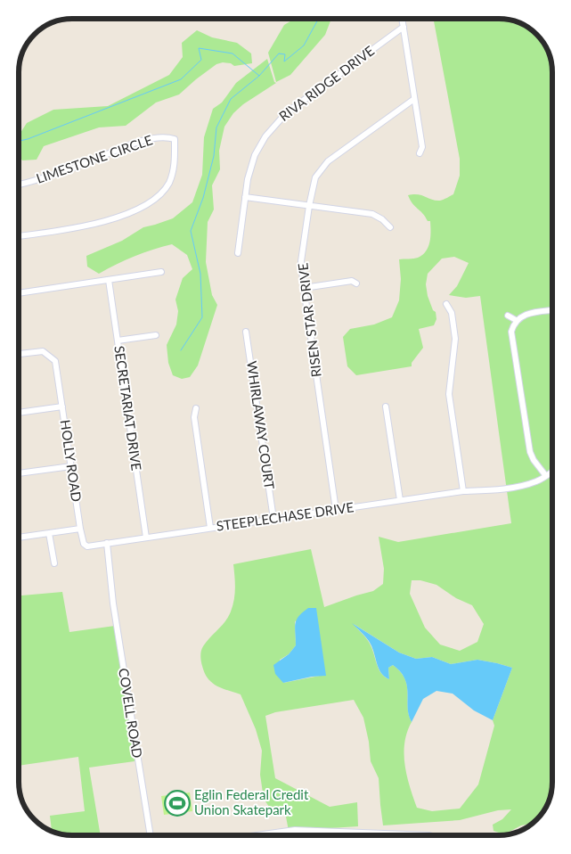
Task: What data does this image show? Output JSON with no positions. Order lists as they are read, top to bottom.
{
  "streets": {
    "street": [
      "RIVA RIDGE DRIVE",
      "LIMESTONE CIRCLE",
      "RISEN STAR DRIVE",
      "SECRETARIAT DRIVE",
      "WHIRLAWAY COURT",
      "HOLLY ROAD",
      "STEEPLECHASE DRIVE",
      "COVELL ROAD"
    ]
  },
  "crossings": [
    ["RISEN STAR DRIVE", "STEEPLECHASE DRIVE"],
    ["SECRETARIAT DRIVE", "STEEPLECHASE DRIVE"],
    ["WHIRLAWAY COURT", "STEEPLECHASE DRIVE"],
    ["HOLLY ROAD", "STEEPLECHASE DRIVE"],
    ["HOLLY ROAD", "COVELL ROAD"],
    ["STEEPLECHASE DRIVE", "COVELL ROAD"]
  ],
  "places": {
    "sports": ["Eglin Federal Credit Union Skatepark"]
  }
}
